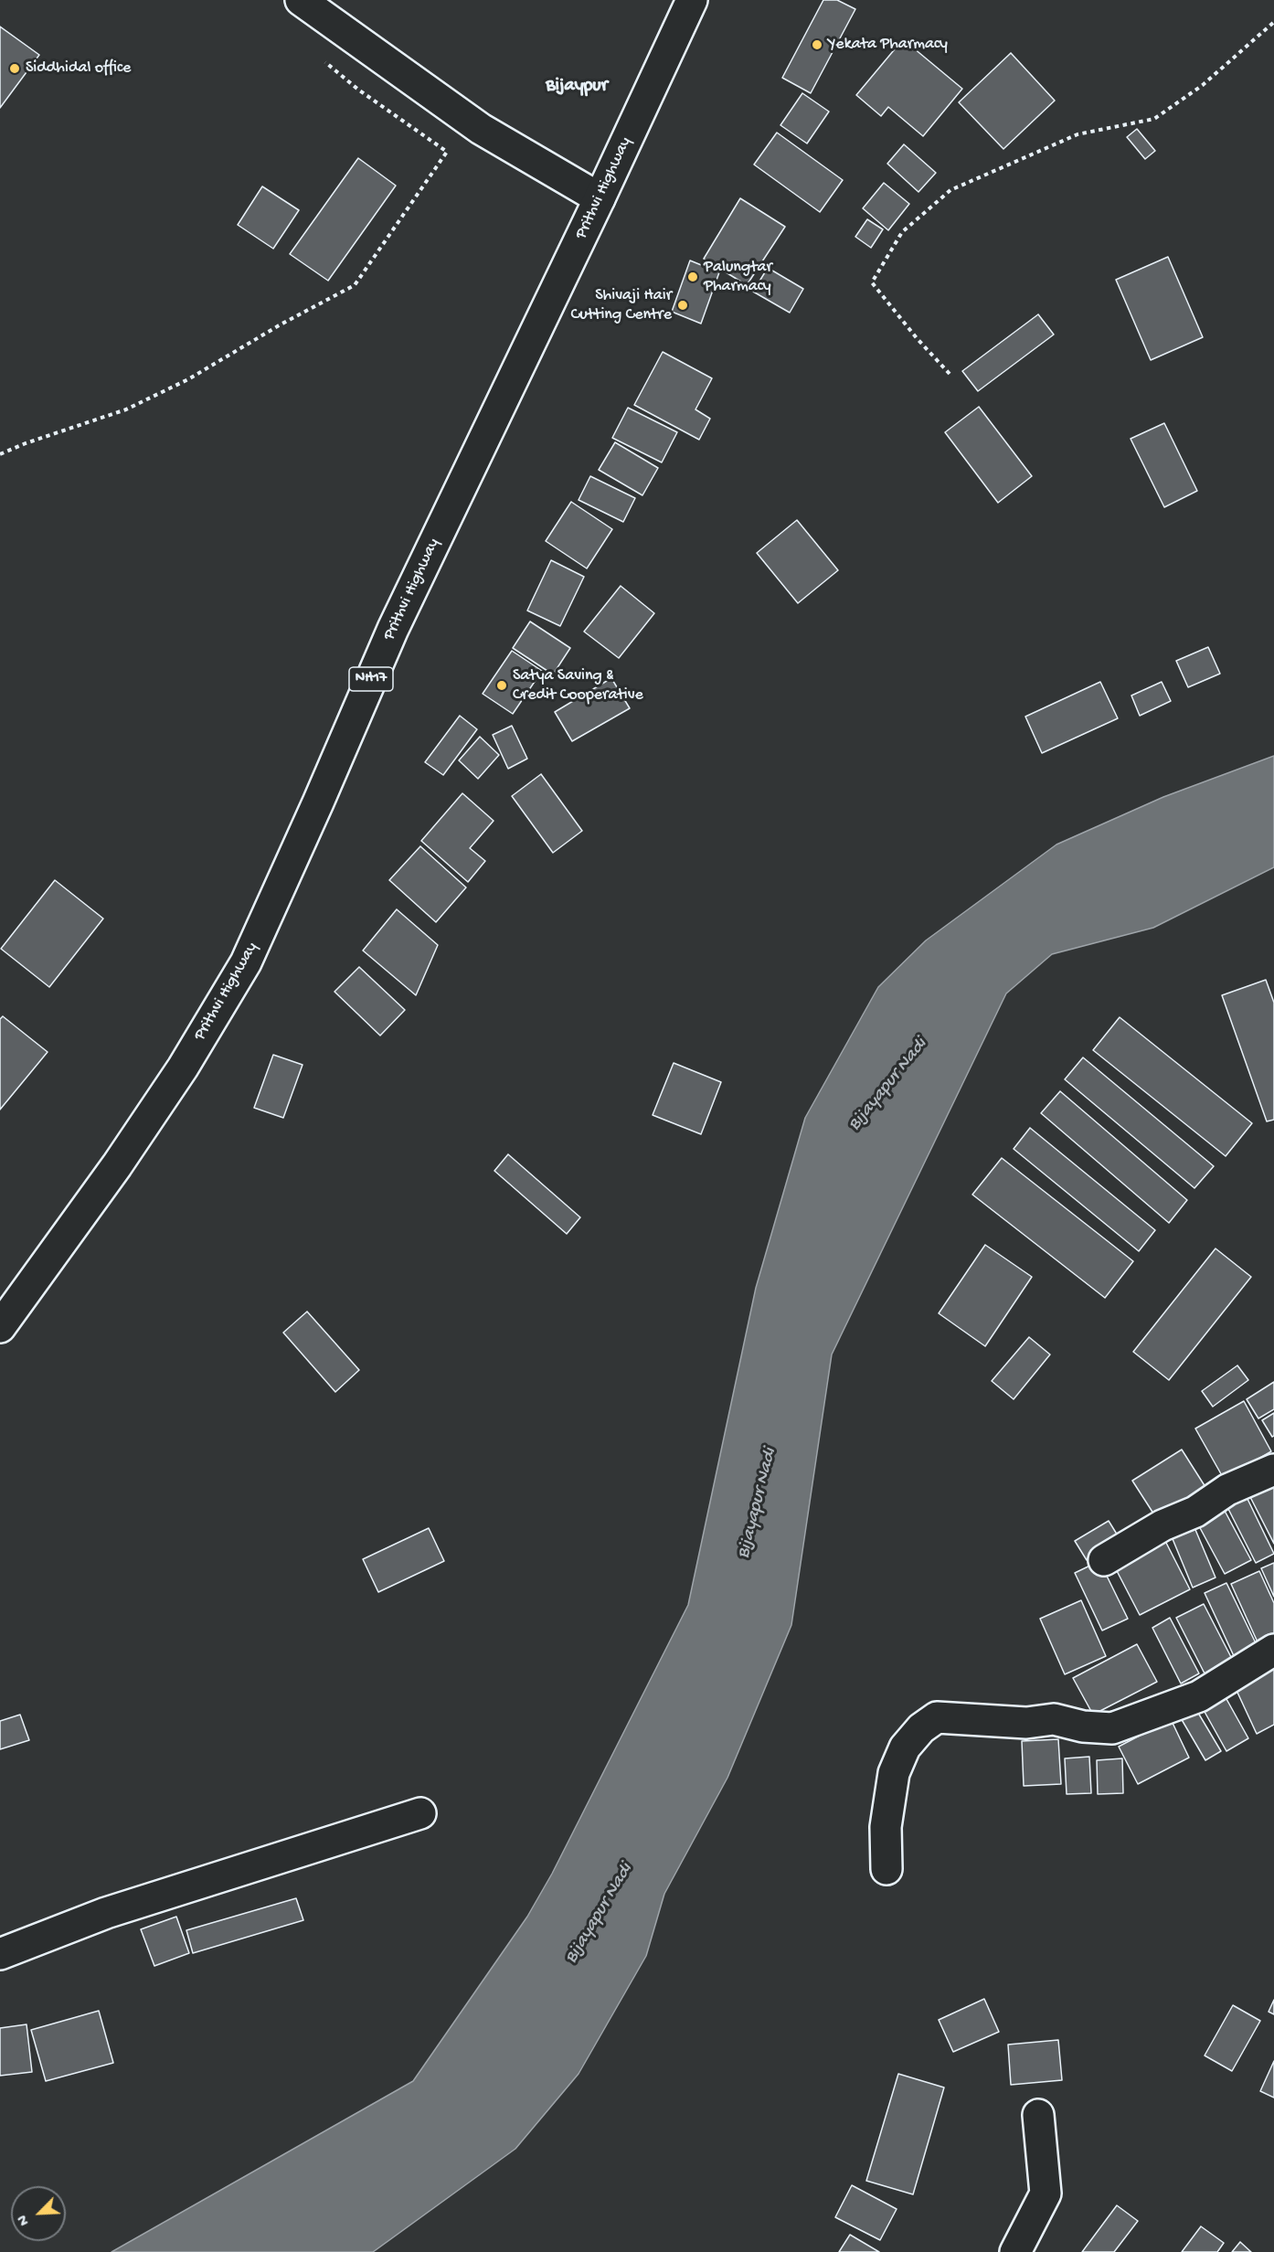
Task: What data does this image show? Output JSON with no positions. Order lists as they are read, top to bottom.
{
  "streets": {
    "main road": ["Prithvi Highway", "NH17"]
  },
  "districts": ["Bijaypur"],
  "water": ["Bijayapur Nadi"],
  "places": [
    "Yekata Pharmacy",
    "Siddhidal office",
    "Palungtar Pharmacy",
    "Shivaji Hair Cutting Centre",
    "Satya Saving & Credit Cooperative"
  ],
  "north": "bottom left"
}
